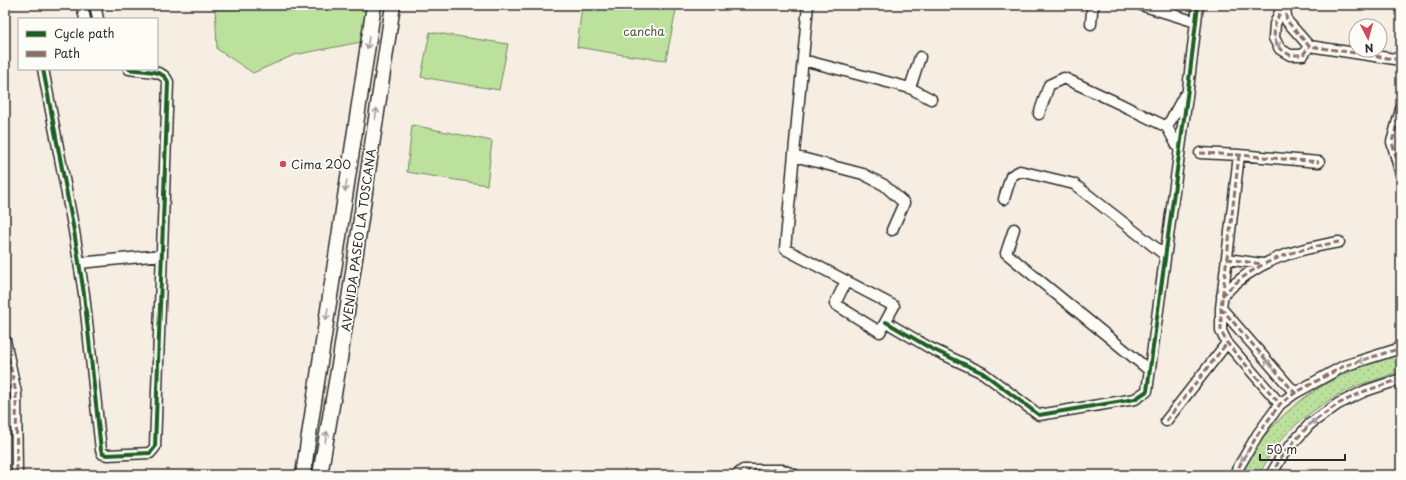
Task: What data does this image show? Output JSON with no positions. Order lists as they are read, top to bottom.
{
  "streets": {
    "street": ["AVENIDA PASEO LA TOSCANA"]
  },
  "parks": ["cancha"],
  "places": ["Cima 200"],
  "legend": ["Cycle path", "Path"],
  "scale_bar": "50 m",
  "north": "bottom"
}
